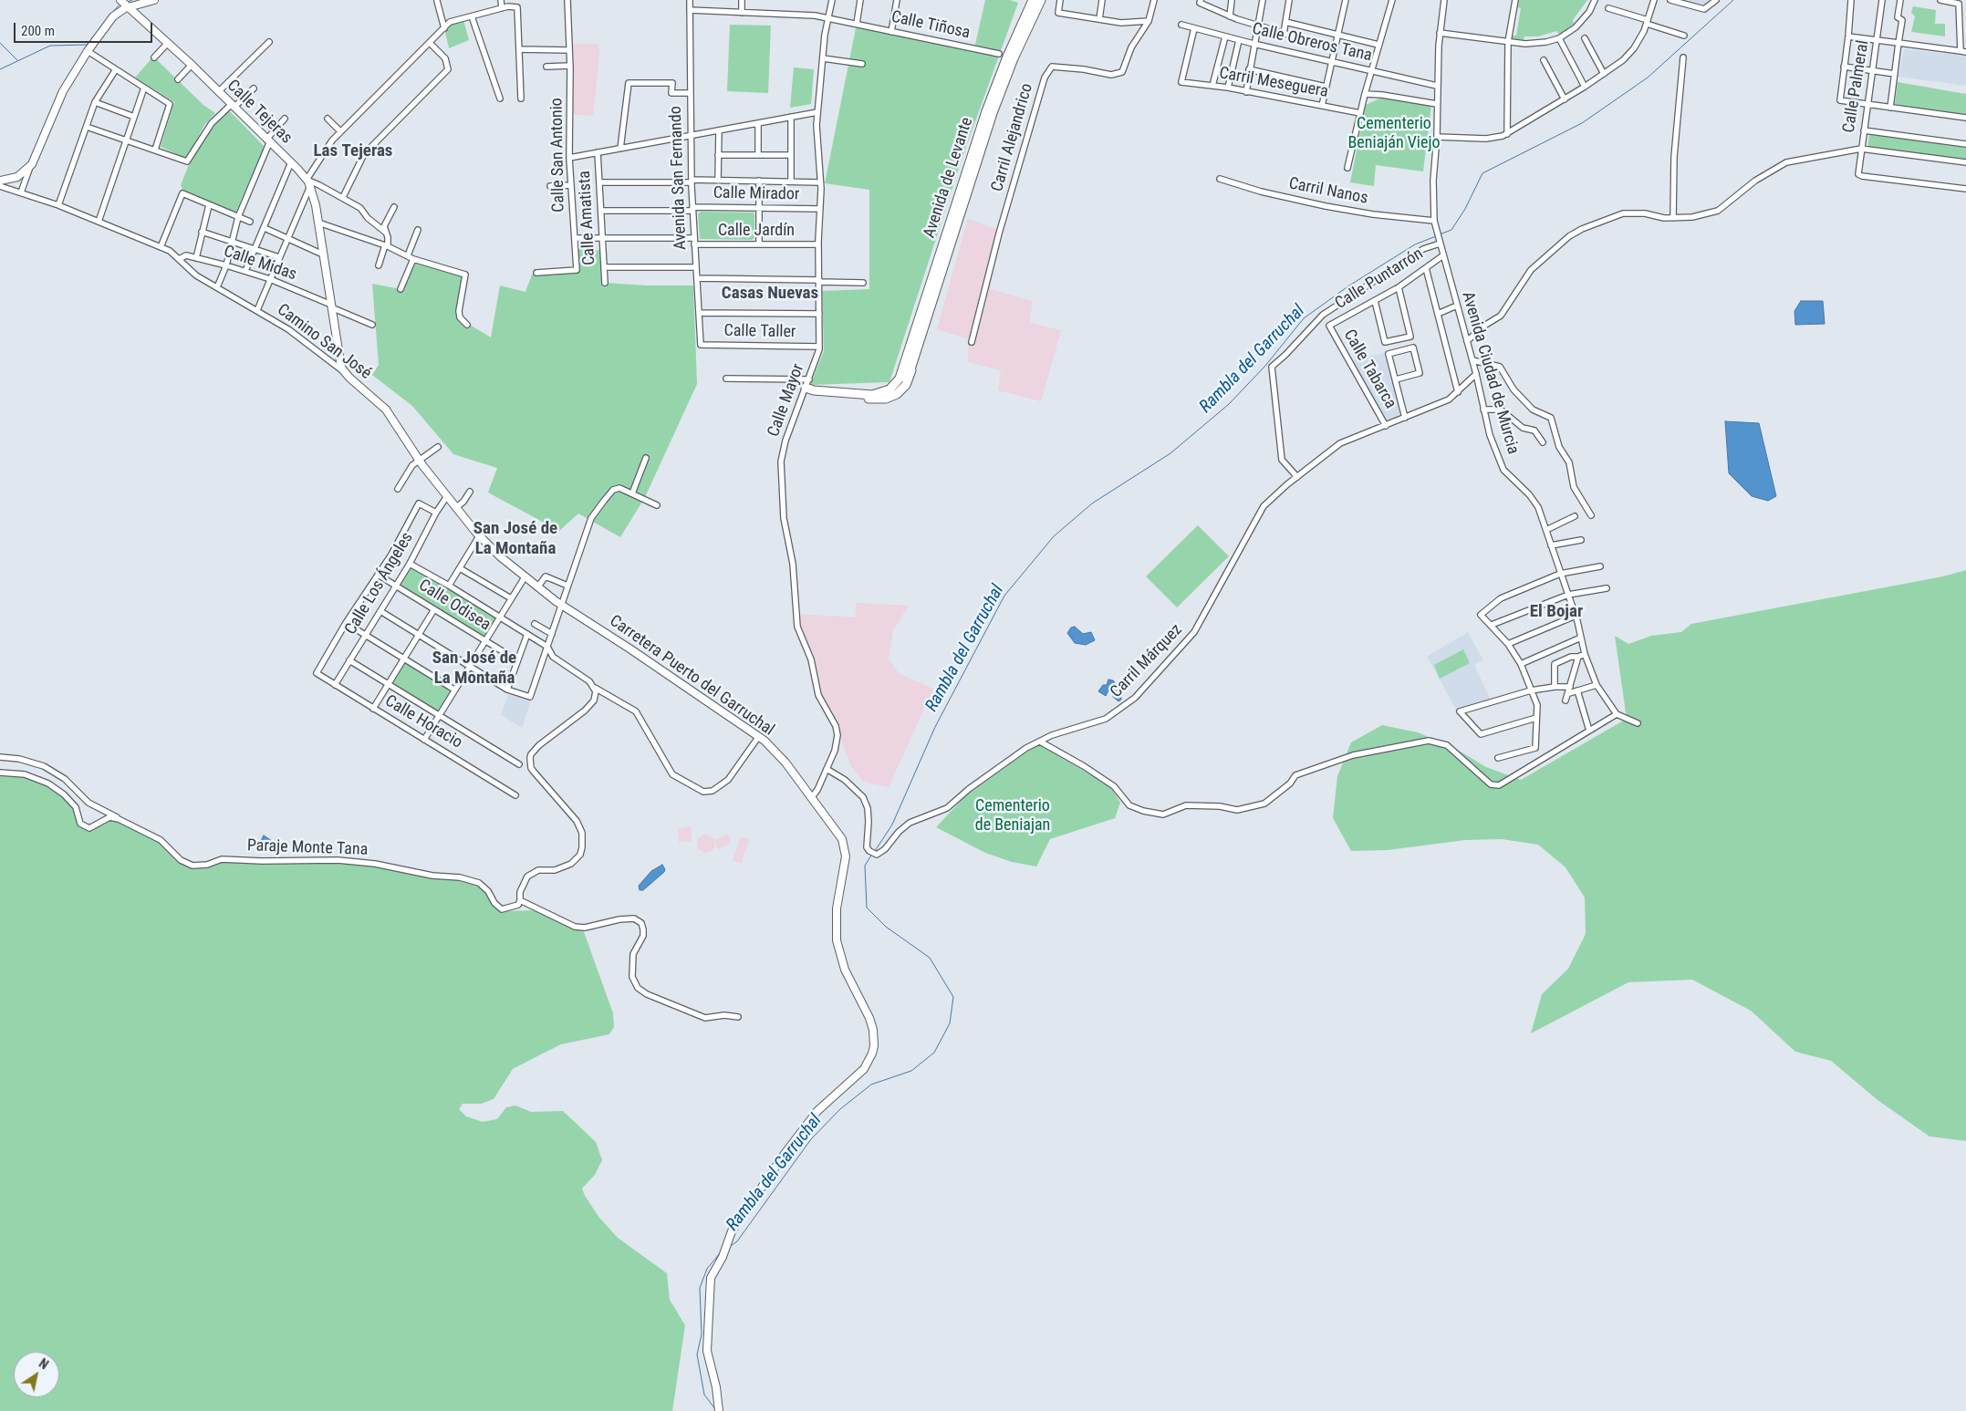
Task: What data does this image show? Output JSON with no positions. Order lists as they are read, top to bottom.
{
  "streets": {
    "main road": [
      "Calle Tejeras",
      "Avenida de Levante",
      "Camino San José",
      "Carretera Puerto del Garruchal"
    ],
    "street": [
      "Calle Tiñosa",
      "Calle Obreros Tana",
      "Carril Meseguera",
      "Calle Palmeral",
      "Carril Alejandrico",
      "Calle San Antonio",
      "Avenida San Fernando",
      "Carril Nanos",
      "Calle Mirador",
      "Calle Amatista",
      "Calle Jardín",
      "Calle Midas",
      "Calle Puntarrón",
      "Calle Taller",
      "Calle Tabarca",
      "Avenida Ciudad de Murcia",
      "Calle Mayor",
      "Calle Los Ángeles",
      "Calle Odisea",
      "Carril Márquez",
      "Calle Horacio",
      "Paraje Monte Tana"
    ]
  },
  "crossings": [
    ["Calle Tiñosa", "Avenida San Fernando"],
    ["Calle Tiñosa", "Calle Mayor"],
    ["Calle Obreros Tana", "Carril Meseguera"],
    ["Calle Obreros Tana", "Avenida Ciudad de Murcia"],
    ["Calle Tejeras", "Calle Midas"],
    ["Calle Tejeras", "Camino San José"],
    ["Calle San Antonio", "Calle Jardín"],
    ["Avenida San Fernando", "Calle Mirador"],
    ["Avenida San Fernando", "Calle Jardín"],
    ["Avenida San Fernando", "Calle Taller"],
    ["Avenida de Levante", "Calle Mayor"],
    ["Carril Nanos", "Avenida Ciudad de Murcia"],
    ["Calle Mirador", "Calle Amatista"],
    ["Calle Mirador", "Calle Mayor"],
    ["Calle Amatista", "Calle Jardín"],
    ["Calle Jardín", "Calle Mayor"],
    ["Calle Midas", "Camino San José"],
    ["Calle Puntarrón", "Calle Tabarca"],
    ["Calle Puntarrón", "Avenida Ciudad de Murcia"],
    ["Calle Taller", "Calle Mayor"],
    ["Camino San José", "Calle Los Ángeles"],
    ["Camino San José", "Carretera Puerto del Garruchal"],
    ["Calle Tabarca", "Carril Márquez"],
    ["Avenida Ciudad de Murcia", "Carril Márquez"],
    ["Calle Mayor", "Carril Márquez"],
    ["Calle Mayor", "Carretera Puerto del Garruchal"],
    ["Calle Los Ángeles", "Calle Odisea"],
    ["Calle Los Ángeles", "Calle Horacio"]
  ],
  "districts": [
    "Las Tejeras",
    "Casas Nuevas",
    "San José de La Montaña",
    "El Bojar",
    "San José de La Montaña"
  ],
  "water": ["Rambla del Garruchal"],
  "parks": ["Cementerio Beniaján Viejo", "Cementerio de Beniajan"],
  "scale_bar": "200 m",
  "north": "top right"
}
